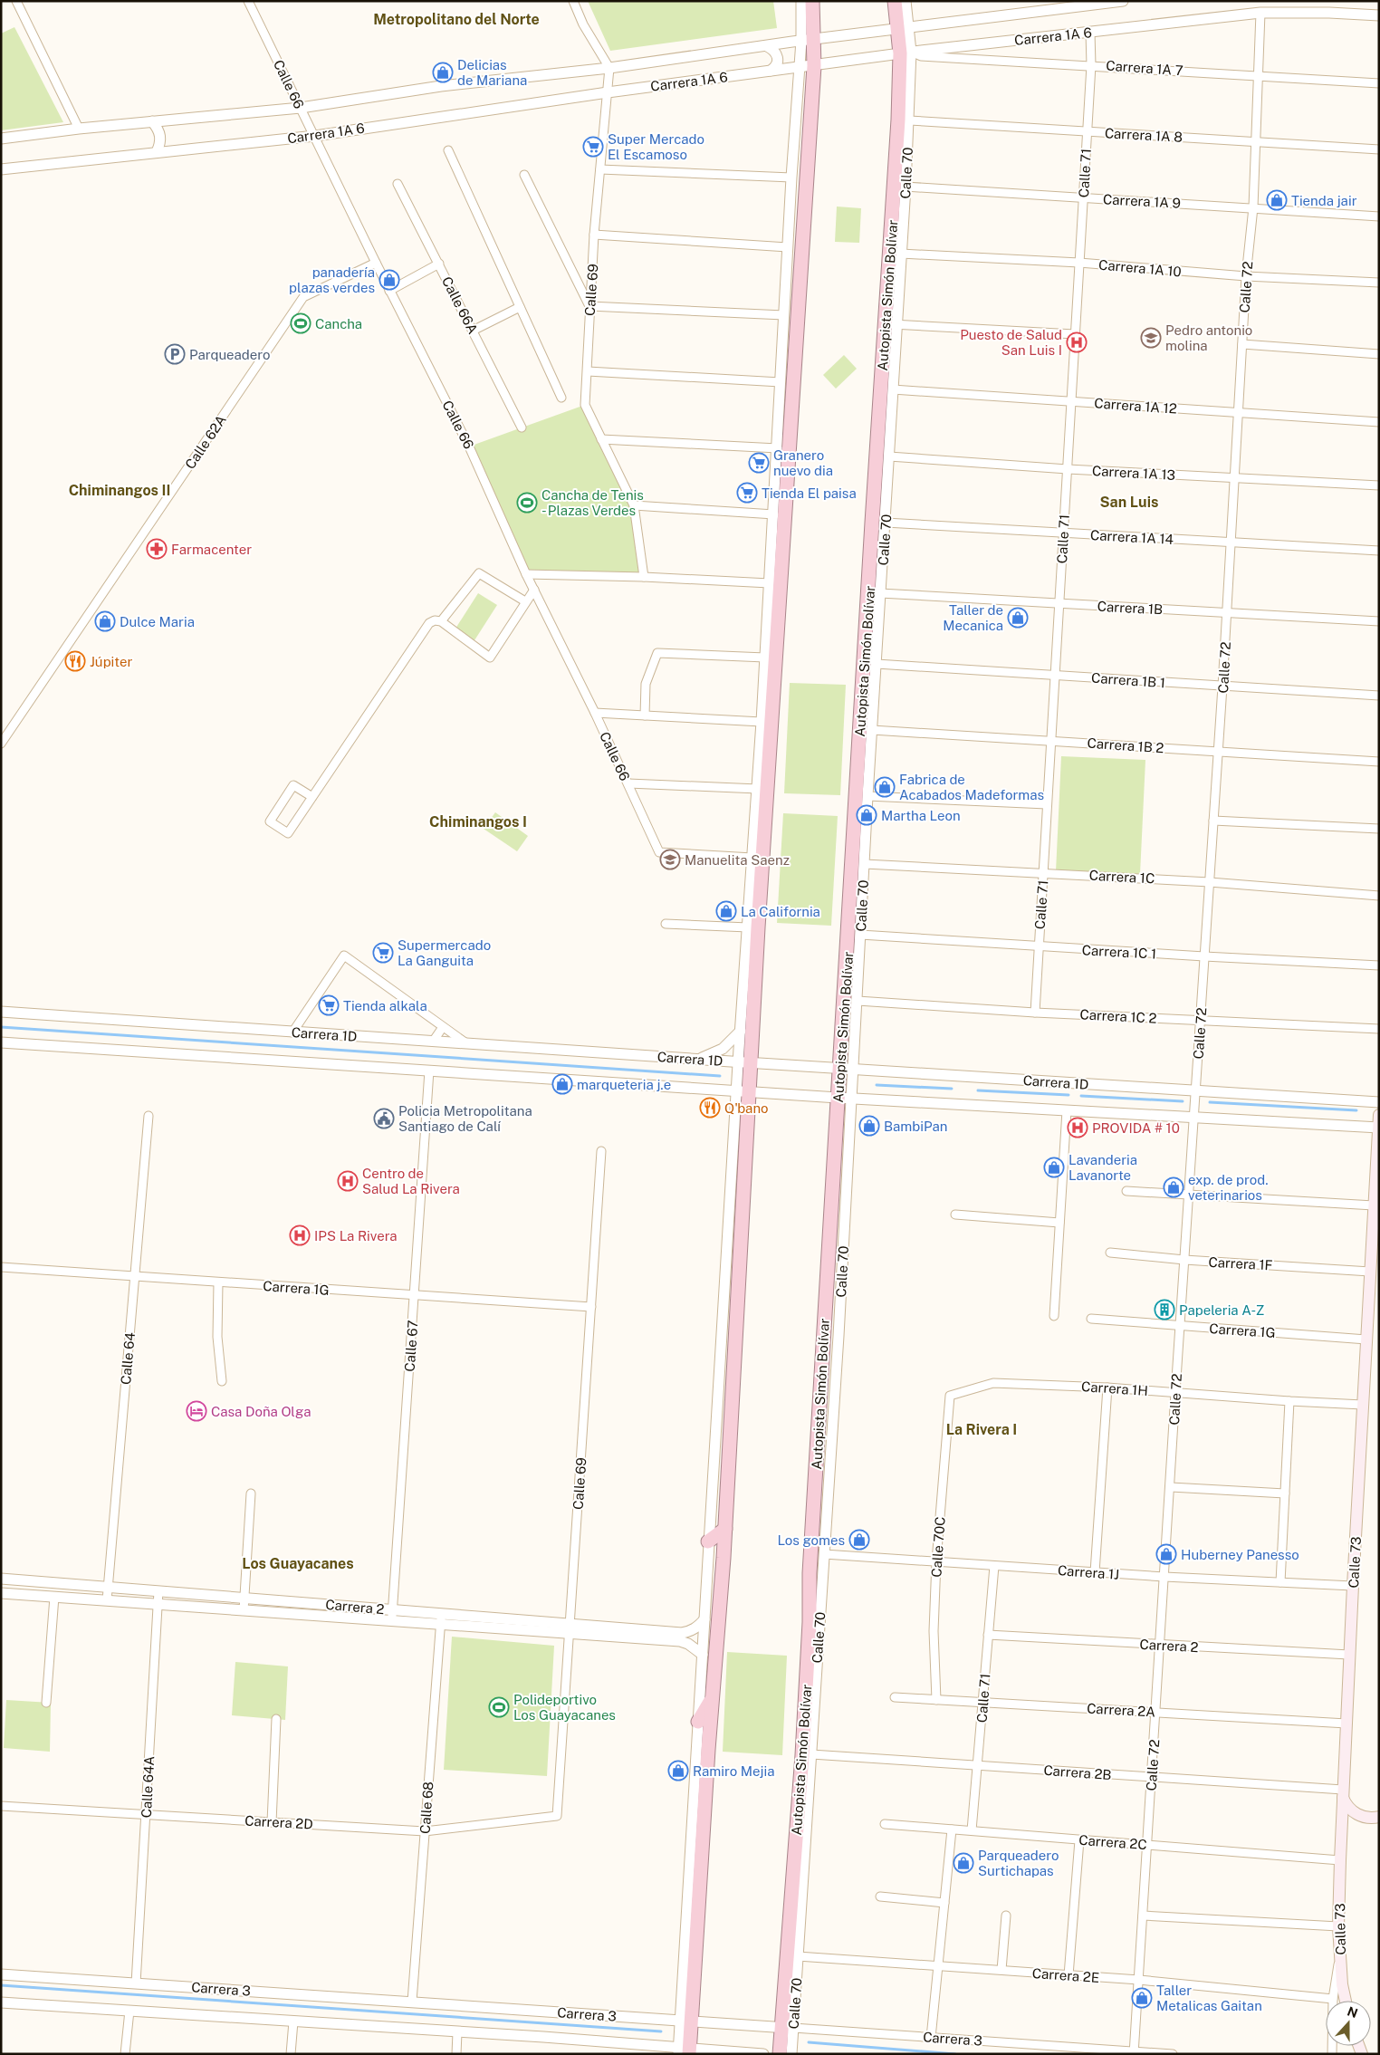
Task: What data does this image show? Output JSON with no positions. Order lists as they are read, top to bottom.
{
  "streets": {
    "highway": ["Autopista Simón Bolívar"],
    "main road": ["Calle 73"],
    "street": [
      "Carrera 1A 6",
      "Carrera 1A 7",
      "Calle 66",
      "Carrera 1A 8",
      "Calle 70",
      "Calle 71",
      "Carrera 1A 9",
      "Carrera 1A 10",
      "Calle 72",
      "Calle 69",
      "Calle 66A",
      "Carrera 1A 12",
      "Calle 62A",
      "Carrera 1A 13",
      "Carrera 1A 14",
      "Carrera 1B",
      "Carrera 1B 1",
      "Carrera 1B 2",
      "Carrera 1C",
      "Carrera 1C 1",
      "Carrera 1C 2",
      "Carrera 1D",
      "Carrera 1F",
      "Carrera 1G",
      "Calle 67",
      "Calle 64",
      "Carrera 1H",
      "Calle 70C",
      "Carrera 1J",
      "Carrera 2",
      "Carrera 2A",
      "Carrera 2B",
      "Calle 64A",
      "Calle 68",
      "Carrera 2D",
      "Carrera 2C",
      "Carrera 2E",
      "Carrera 3"
    ]
  },
  "crossings": [
    ["Carrera 1A 6", "Carrera 1A 7"],
    ["Carrera 1A 6", "Calle 66"],
    ["Carrera 1A 6", "Calle 70"],
    ["Carrera 1A 6", "Calle 71"],
    ["Carrera 1A 6", "Calle 72"],
    ["Carrera 1A 6", "Calle 69"],
    ["Carrera 1A 6", "Autopista Simón Bolívar"],
    ["Carrera 1A 7", "Calle 70"],
    ["Carrera 1A 7", "Calle 71"],
    ["Carrera 1A 7", "Calle 72"],
    ["Carrera 1A 7", "Autopista Simón Bolívar"],
    ["Calle 66", "Calle 62A"],
    ["Carrera 1A 8", "Calle 70"],
    ["Carrera 1A 8", "Calle 71"],
    ["Carrera 1A 8", "Calle 72"],
    ["Calle 70", "Carrera 1A 9"],
    ["Calle 70", "Carrera 1A 10"],
    ["Calle 70", "Autopista Simón Bolívar"],
    ["Calle 70", "Carrera 1A 12"],
    ["Calle 70", "Carrera 1A 13"],
    ["Calle 70", "Carrera 1A 14"],
    ["Calle 70", "Carrera 1B"],
    ["Calle 70", "Carrera 1B 1"],
    ["Calle 70", "Carrera 1B 2"],
    ["Calle 70", "Carrera 1C"],
    ["Calle 70", "Carrera 1C 1"],
    ["Calle 70", "Carrera 1C 2"],
    ["Calle 70", "Carrera 1D"],
    ["Calle 70", "Carrera 1J"],
    ["Calle 70", "Carrera 2B"],
    ["Calle 70", "Carrera 2E"],
    ["Calle 70", "Carrera 3"],
    ["Calle 71", "Carrera 1A 9"],
    ["Calle 71", "Carrera 1A 10"],
    ["Calle 71", "Carrera 1A 12"],
    ["Calle 71", "Carrera 1A 13"],
    ["Calle 71", "Carrera 1A 14"],
    ["Calle 71", "Carrera 1B"],
    ["Calle 71", "Carrera 1B 1"],
    ["Calle 71", "Carrera 1B 2"],
    ["Calle 71", "Carrera 1C"],
    ["Calle 71", "Carrera 1C 1"],
    ["Calle 71", "Carrera 1C 2"],
    ["Calle 71", "Carrera 1J"],
    ["Calle 71", "Carrera 2"],
    ["Calle 71", "Carrera 2A"],
    ["Calle 71", "Carrera 2B"],
    ["Calle 71", "Carrera 2C"],
    ["Carrera 1A 9", "Calle 72"],
    ["Carrera 1A 10", "Calle 72"],
    ["Calle 72", "Carrera 1A 12"],
    ["Calle 72", "Carrera 1A 13"],
    ["Calle 72", "Carrera 1A 14"],
    ["Calle 72", "Carrera 1B"],
    ["Calle 72", "Carrera 1B 1"],
    ["Calle 72", "Carrera 1B 2"],
    ["Calle 72", "Carrera 1C"],
    ["Calle 72", "Carrera 1C 1"],
    ["Calle 72", "Carrera 1C 2"],
    ["Calle 72", "Carrera 1D"],
    ["Calle 72", "Carrera 1F"],
    ["Calle 72", "Carrera 1G"],
    ["Calle 72", "Carrera 1H"],
    ["Calle 72", "Carrera 1J"],
    ["Calle 72", "Carrera 2"],
    ["Calle 72", "Carrera 2A"],
    ["Calle 72", "Carrera 2B"],
    ["Calle 72", "Carrera 2C"],
    ["Calle 72", "Carrera 2E"],
    ["Calle 72", "Carrera 3"],
    ["Calle 69", "Carrera 1G"],
    ["Calle 69", "Carrera 2"],
    ["Calle 69", "Carrera 2D"],
    ["Autopista Simón Bolívar", "Carrera 1C"],
    ["Autopista Simón Bolívar", "Carrera 1D"],
    ["Autopista Simón Bolívar", "Carrera 3"],
    ["Carrera 1D", "Calle 67"],
    ["Carrera 1D", "Calle 73"],
    ["Carrera 1F", "Calle 73"],
    ["Carrera 1G", "Calle 67"],
    ["Carrera 1G", "Calle 64"],
    ["Carrera 1G", "Calle 73"],
    ["Calle 67", "Carrera 2"],
    ["Calle 64", "Carrera 2"],
    ["Carrera 1H", "Calle 70C"],
    ["Carrera 1H", "Calle 73"],
    ["Calle 70C", "Carrera 1J"],
    ["Calle 70C", "Carrera 2A"],
    ["Calle 73", "Carrera 1J"],
    ["Calle 73", "Carrera 2"],
    ["Calle 73", "Carrera 2A"],
    ["Calle 73", "Carrera 2B"],
    ["Calle 73", "Carrera 2C"],
    ["Carrera 2", "Calle 64A"],
    ["Carrera 2", "Calle 68"],
    ["Calle 64A", "Carrera 2D"],
    ["Calle 64A", "Carrera 3"],
    ["Calle 68", "Carrera 2D"],
    ["Calle 68", "Carrera 3"]
  ],
  "districts": [
    "Metropolitano del Norte",
    "Chiminangos II",
    "San Luis",
    "Chiminangos I",
    "La Rivera I",
    "Los Guayacanes"
  ],
  "places": {
    "shop": [
      "Delicias de Mariana",
      "Tienda jair",
      "panadería plazas verdes",
      "Taller de Mecanica",
      "Dulce Maria",
      "Fabrica de Acabados Madeformas",
      "Martha Leon",
      "La California",
      "marqueteria j.e",
      "BambiPan",
      "Lavanderia Lavanorte",
      "exp. de prod. veterinarios",
      "Los gomes",
      "Huberney Panesso",
      "Ramiro Mejia",
      "Parqueadero Surtichapas",
      "Taller Metalicas Gaitan"
    ],
    "supermarket": [
      "Super Mercado El Escamoso",
      "Granero nuevo dia",
      "Tienda El paisa",
      "Supermercado La Ganguita",
      "Tienda alkala"
    ],
    "sports": ["Cancha", "Cancha de Tenis - Plazas Verdes", "Polideportivo Los Guayacanes"],
    "school or university": ["Pedro antonio molina", "Manuelita Saenz"],
    "hospital": [
      "Puesto de Salud San Luis I",
      "PROVIDA # 10",
      "Centro de Salud La Rivera",
      "IPS La Rivera"
    ],
    "parking": ["Parqueadero"],
    "pharmacy": ["Farmacenter"],
    "restaurant": ["Júpiter", "Q'bano"],
    "public building": ["Policia Metropolitana Santiago de Calí"],
    "building": ["Papeleria A-Z"],
    "hotel": ["Casa Doña Olga"]
  },
  "north": "top"
}
